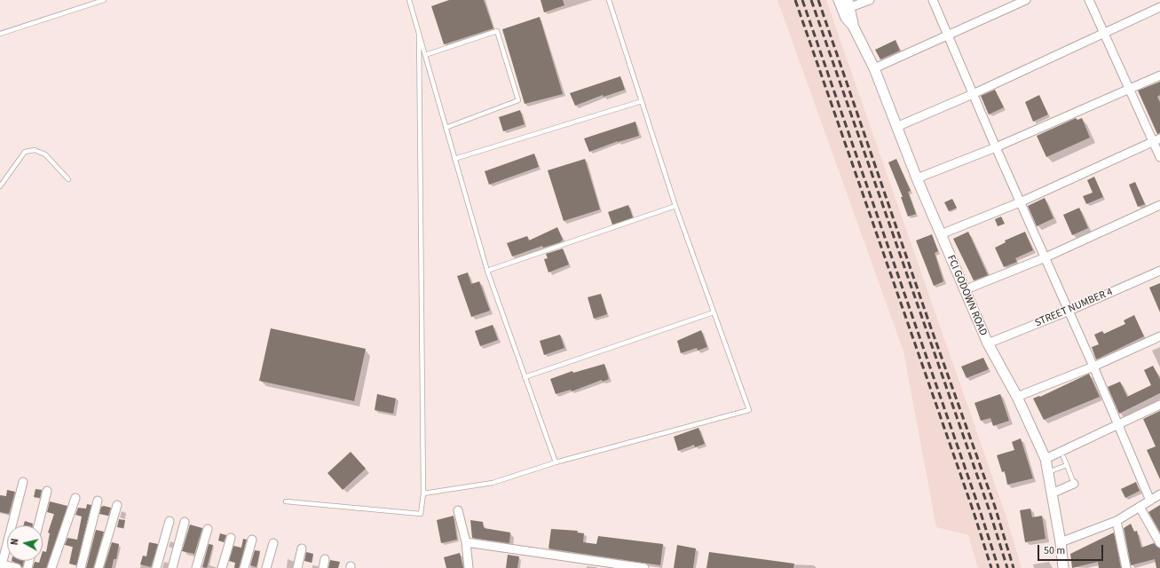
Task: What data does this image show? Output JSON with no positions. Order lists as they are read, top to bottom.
{
  "streets": {
    "street": ["FCI GODOWN ROAD", "STREET NUMBER 4"]
  },
  "crossings": [
    ["FCI GODOWN ROAD", "STREET NUMBER 4"]
  ],
  "scale_bar": "50 m",
  "north": "left"
}
